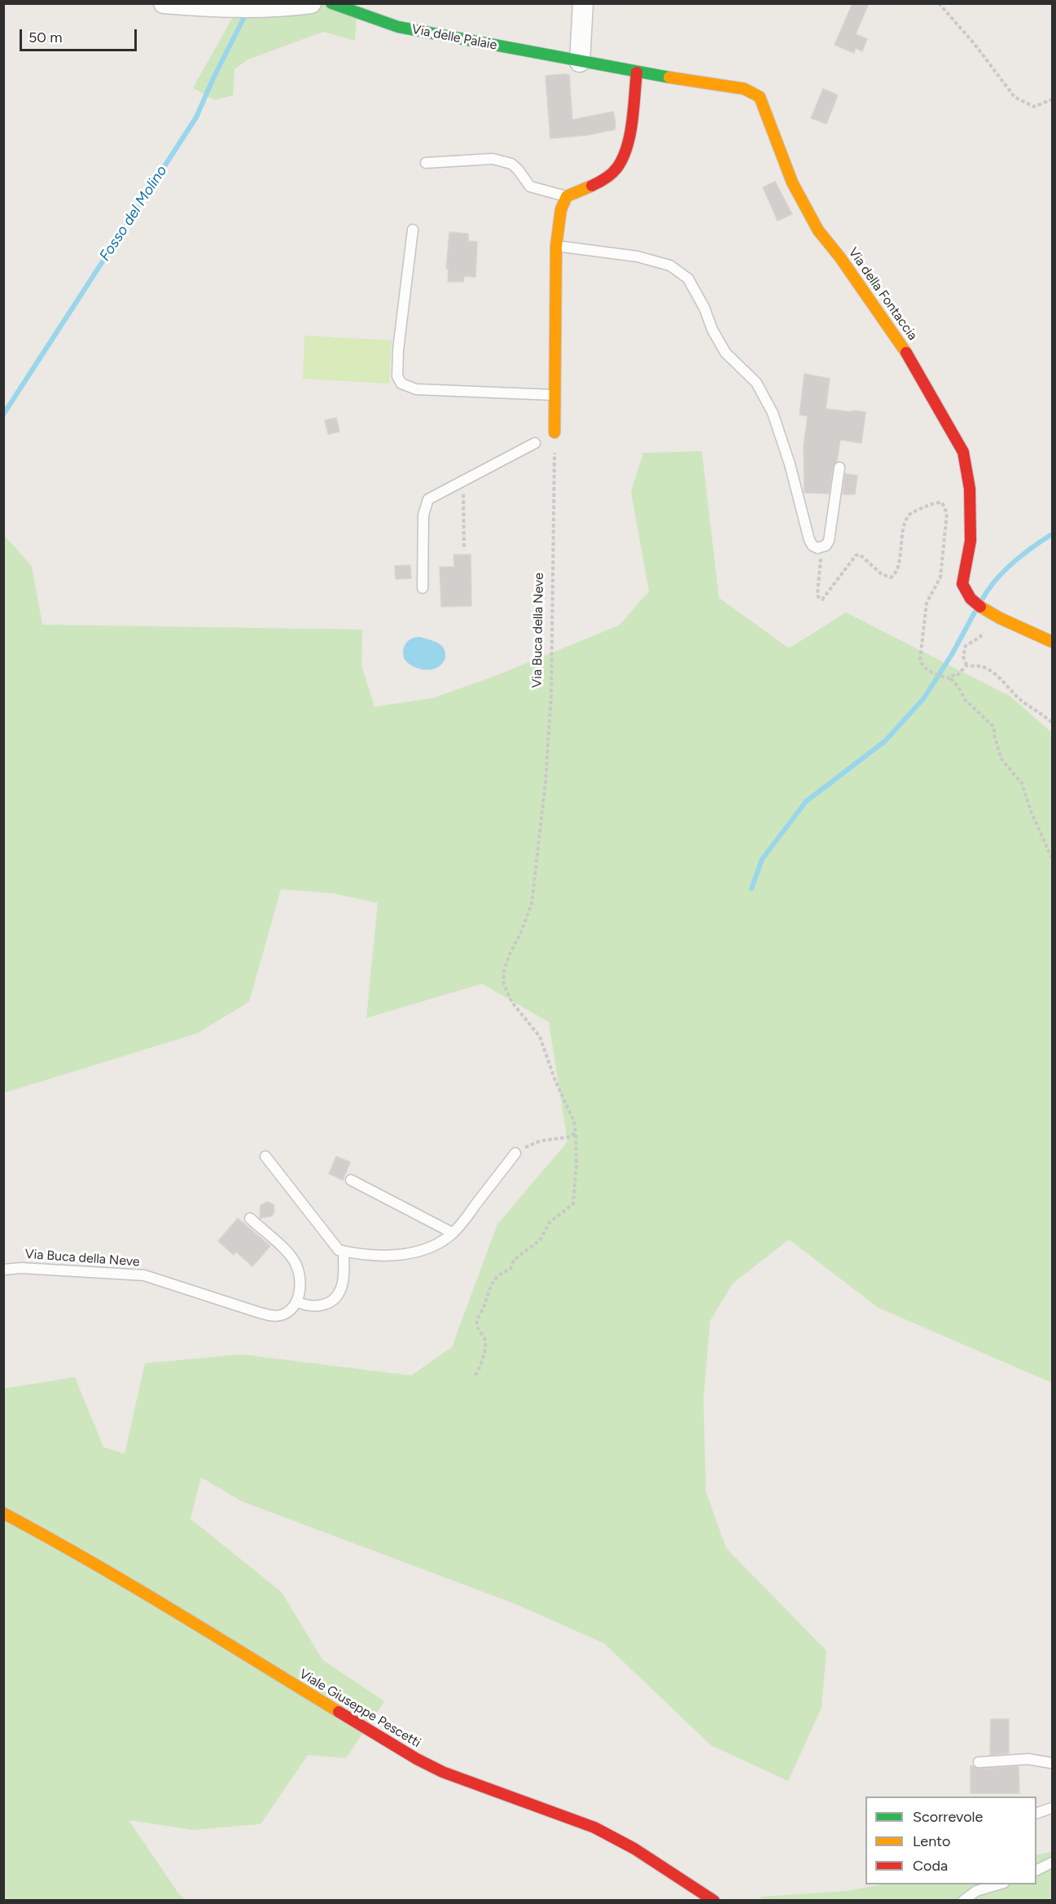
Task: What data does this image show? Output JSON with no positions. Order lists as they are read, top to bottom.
{
  "streets": {
    "street": ["Via delle Palaie", "Via della Fontaccia", "Viale Giuseppe Pescetti"],
    "lane": ["Via Buca della Neve"]
  },
  "crossings": [
    ["Via delle Palaie", "Via della Fontaccia"]
  ],
  "water": ["Fosso del Molino"],
  "legend": ["Scorrevole", "Lento", "Coda"],
  "scale_bar": "50 m"
}
